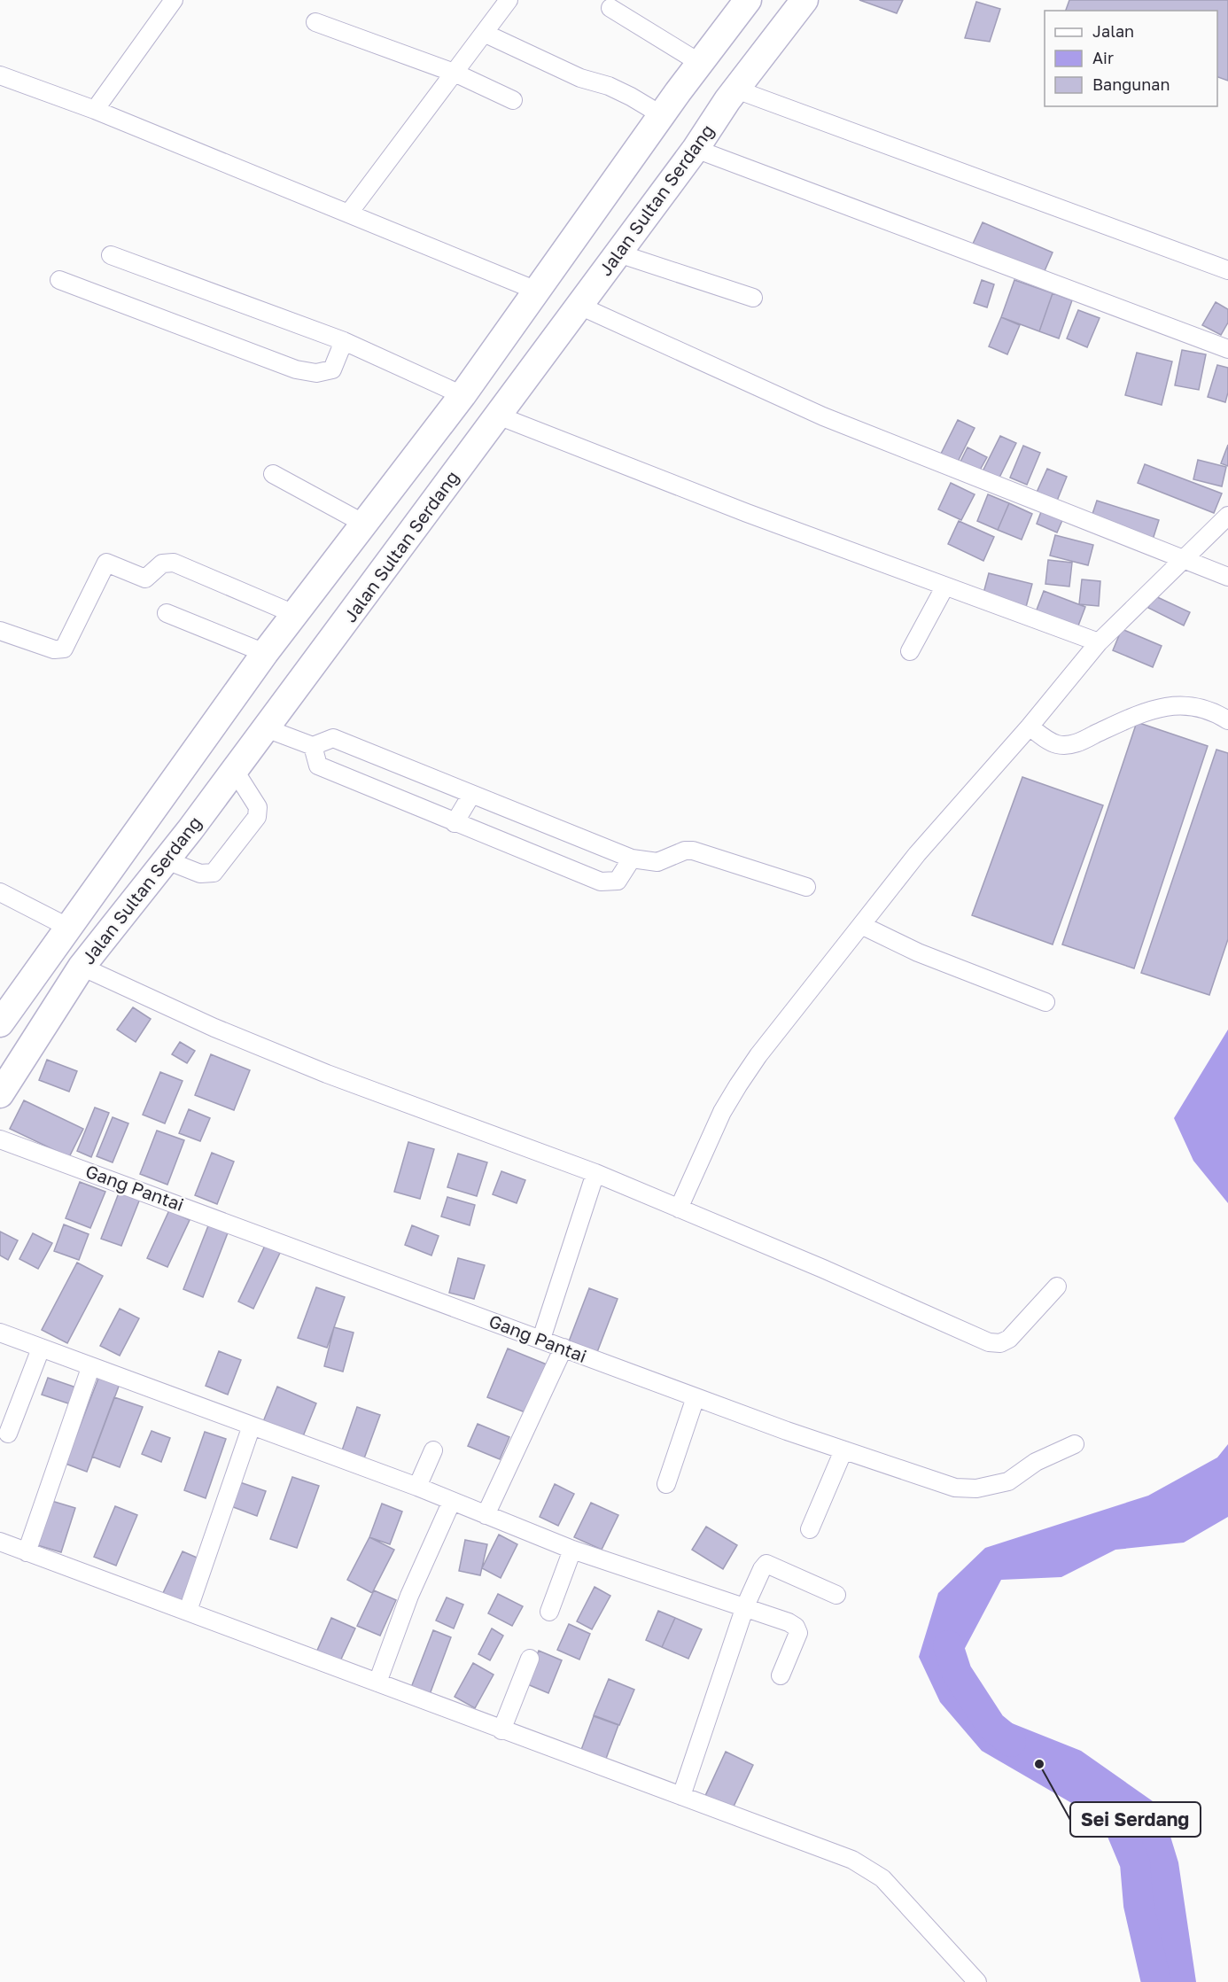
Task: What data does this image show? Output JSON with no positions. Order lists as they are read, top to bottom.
{
  "streets": {
    "highway": ["Jalan Sultan Serdang"],
    "street": ["Gang Pantai"]
  },
  "places": ["Sei Serdang"],
  "legend": ["Jalan", "Air", "Bangunan"]
}
